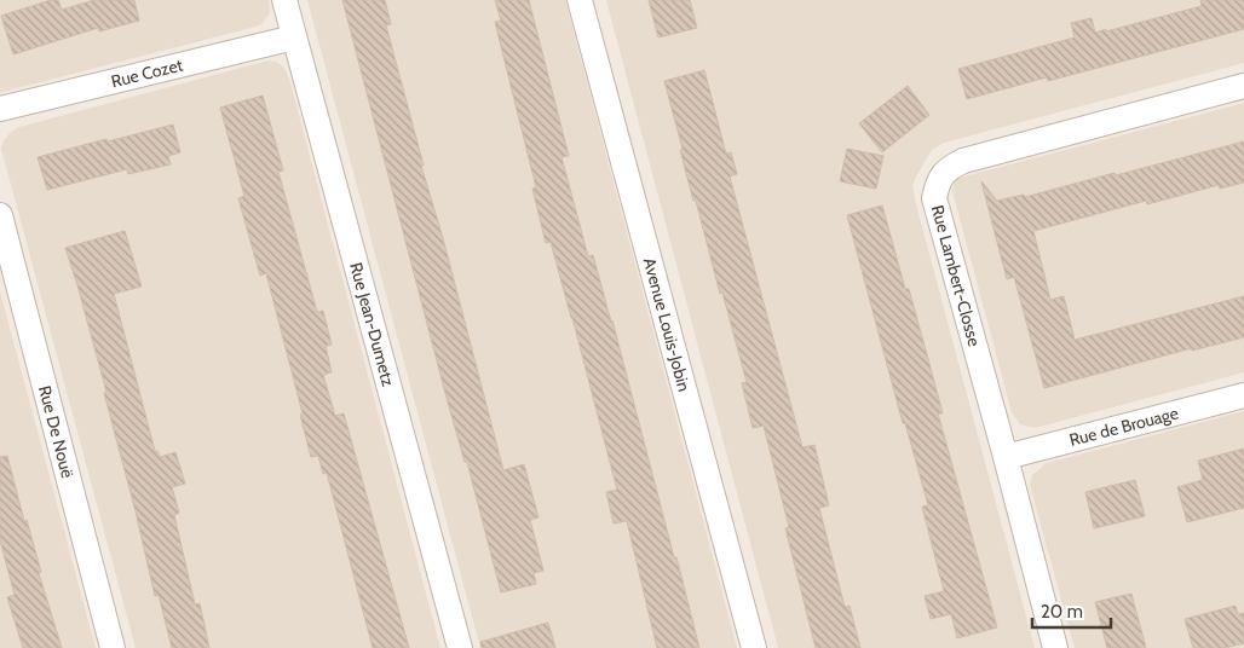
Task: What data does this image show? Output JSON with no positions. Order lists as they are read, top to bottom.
{
  "streets": {
    "street": [
      "Rue Cozet",
      "Rue Lambert-Closse",
      "Rue Jean-Dumetz",
      "Avenue Louis-Jobin",
      "Rue de Brouage",
      "Rue De Nouë"
    ]
  },
  "crossings": [
    ["Rue Cozet", "Rue Jean-Dumetz"],
    ["Rue Lambert-Closse", "Rue de Brouage"]
  ],
  "scale_bar": "20 m"
}
